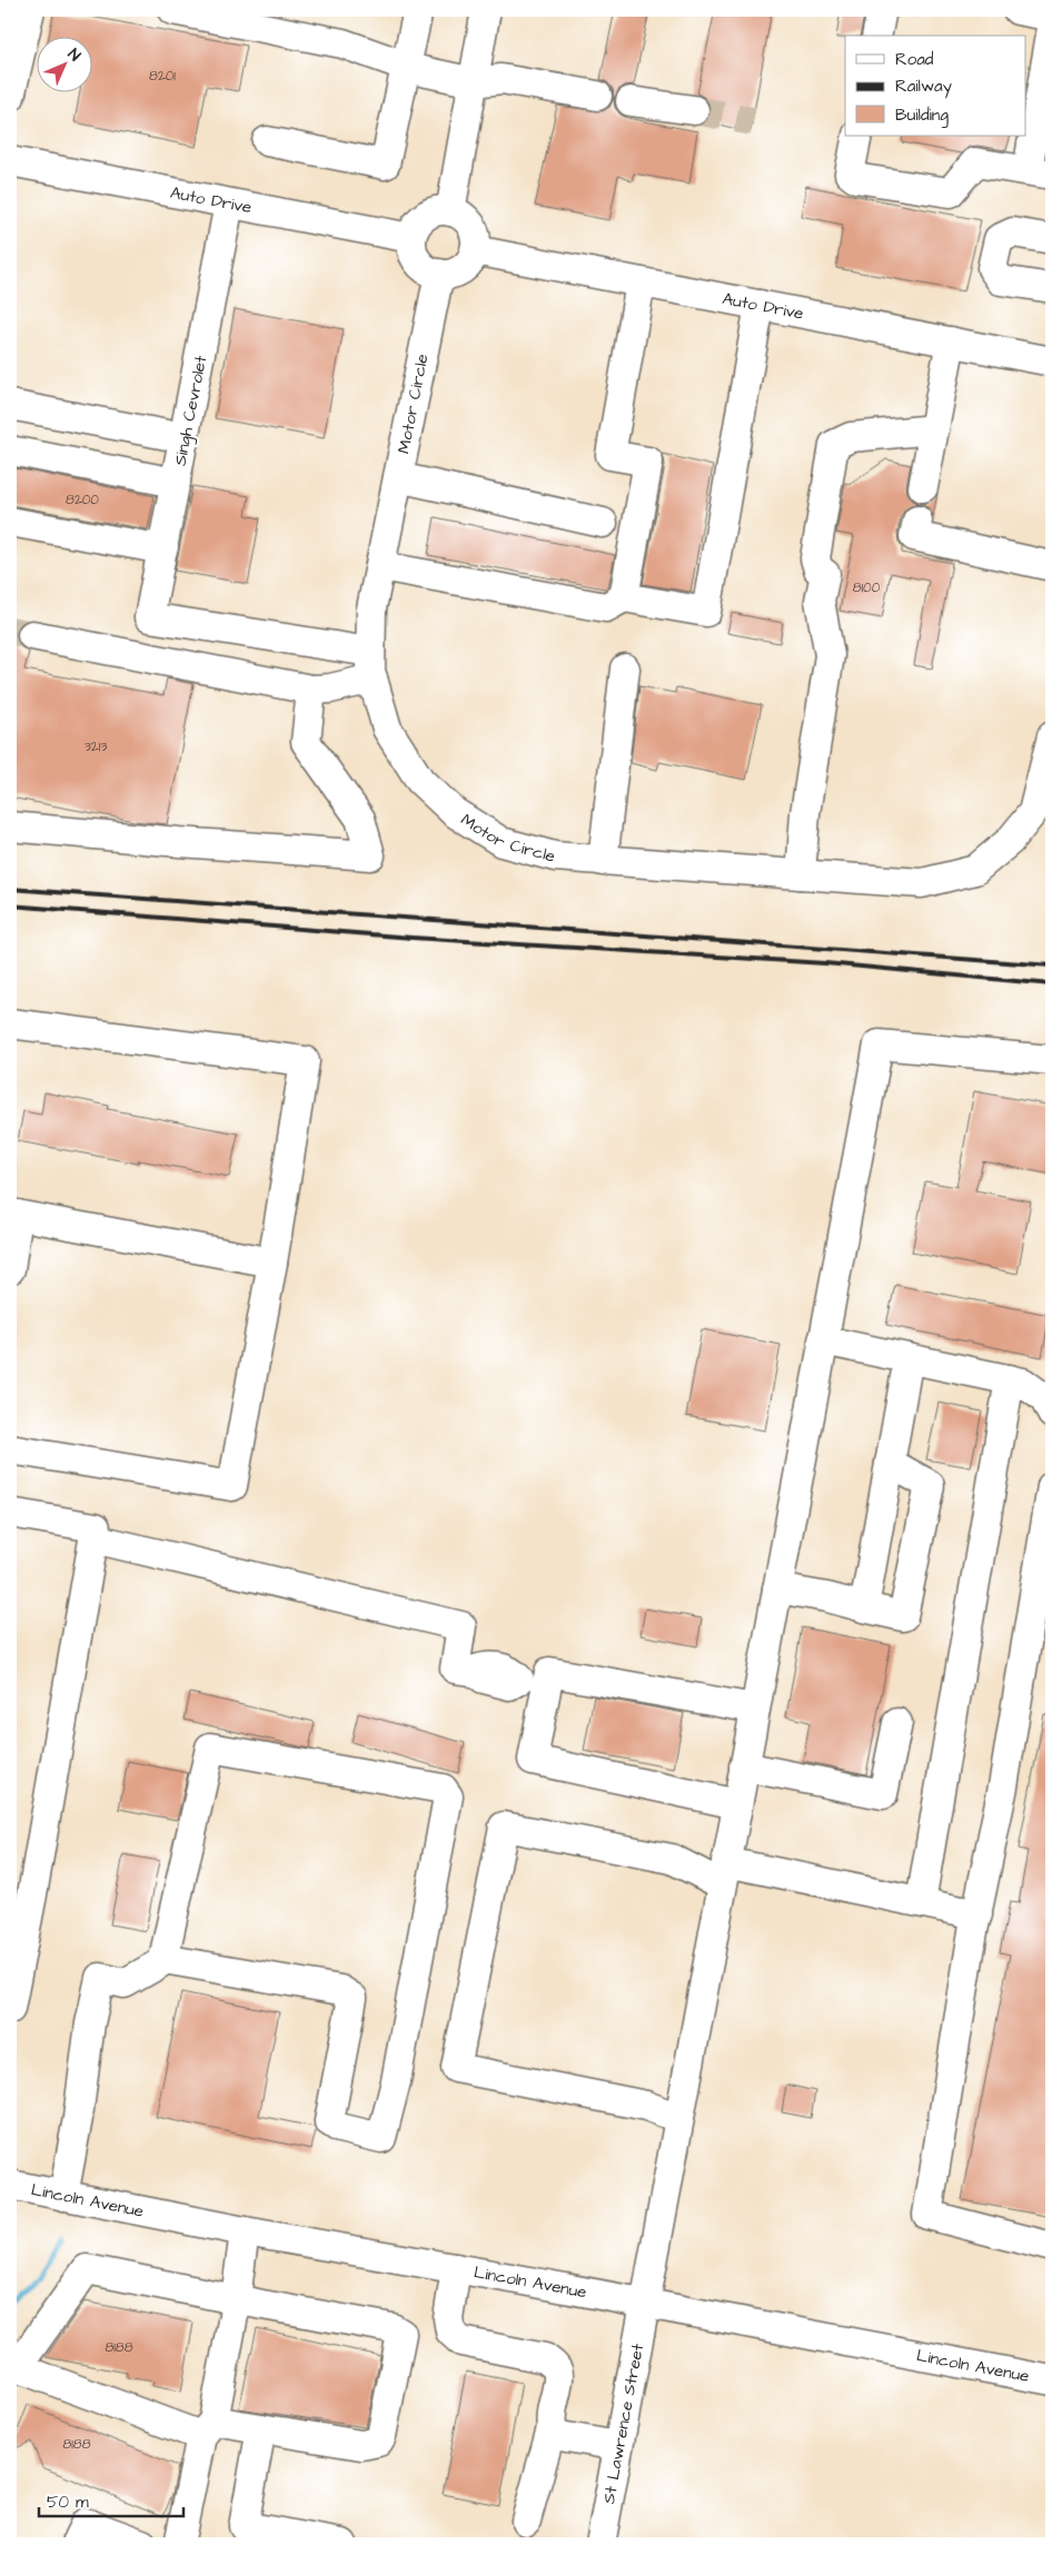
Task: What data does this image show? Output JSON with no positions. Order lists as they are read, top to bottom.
{
  "streets": {
    "street": [
      "Auto Drive",
      "Motor Circle",
      "Singh Cevrolet",
      "Lincoln Avenue",
      "St Lawrence Street"
    ]
  },
  "crossings": [
    ["Auto Drive", "Motor Circle"],
    ["Auto Drive", "Singh Cevrolet"],
    ["Motor Circle", "Singh Cevrolet"],
    ["Lincoln Avenue", "St Lawrence Street"]
  ],
  "house_numbers": [
    "8201",
    "8200",
    "8100",
    "3213",
    "8188",
    "8188"
  ],
  "legend": ["Road", "Railway", "Building"],
  "scale_bar": "50 m",
  "north": "top right"
}
